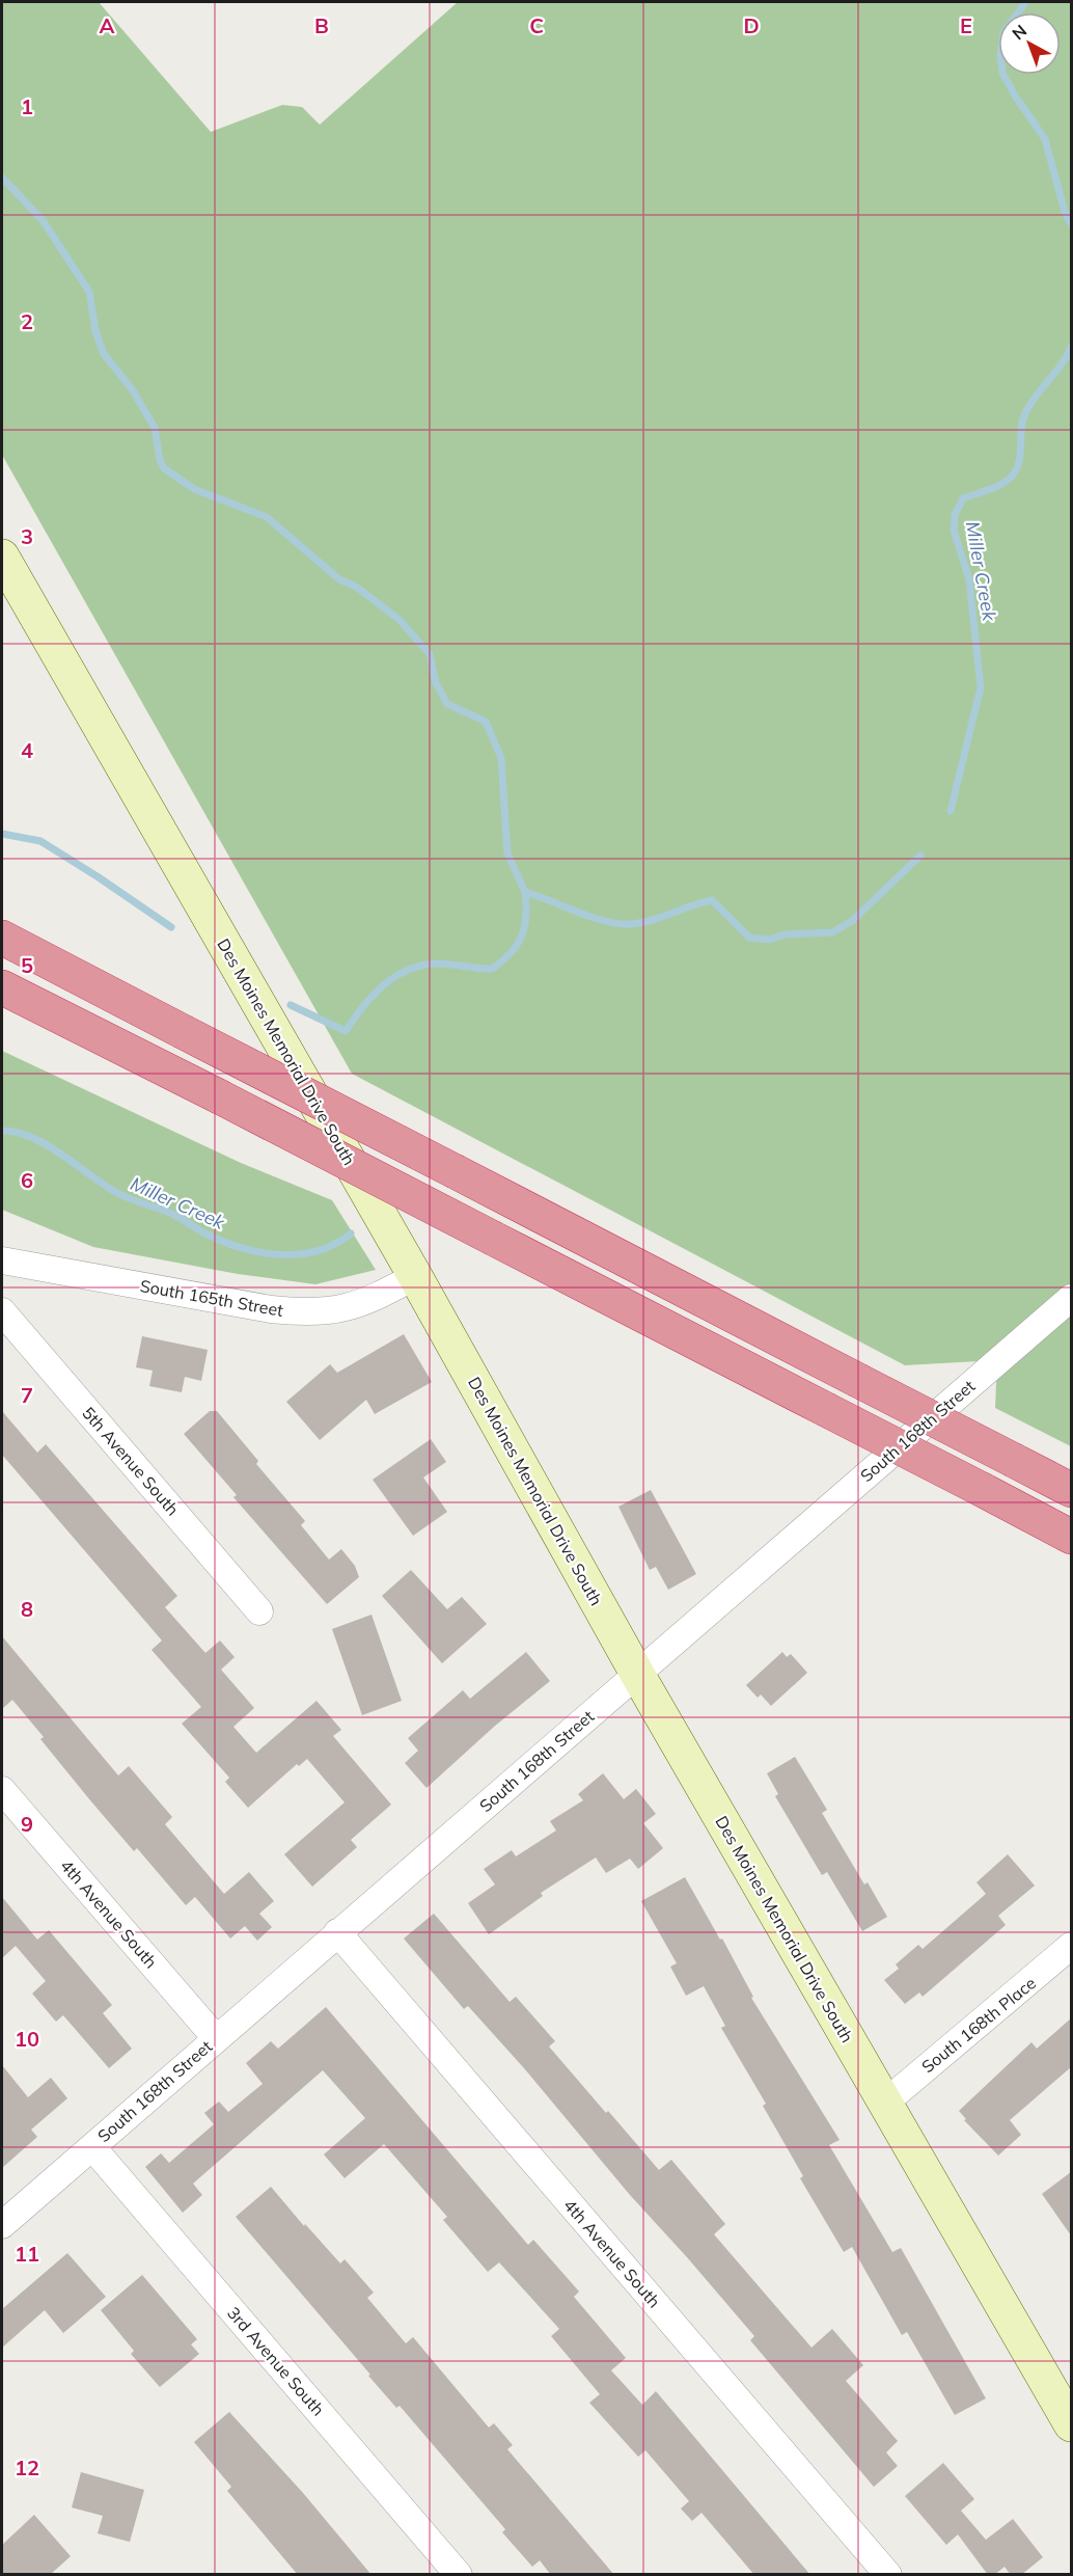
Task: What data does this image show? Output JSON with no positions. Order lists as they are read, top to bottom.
{
  "streets": {
    "main road": ["Des Moines Memorial Drive South"],
    "street": [
      "South 165th Street",
      "South 168th Street",
      "5th Avenue South",
      "4th Avenue South",
      "South 168th Place",
      "3rd Avenue South"
    ]
  },
  "crossings": [
    ["Des Moines Memorial Drive South", "South 165th Street"],
    ["Des Moines Memorial Drive South", "South 168th Street"],
    ["Des Moines Memorial Drive South", "South 168th Place"],
    ["South 168th Street", "4th Avenue South"],
    ["South 168th Street", "3rd Avenue South"]
  ],
  "water": ["Miller Creek"],
  "north": "top left",
  "grid": {
    "columns": [
      "A",
      "B",
      "C",
      "D",
      "E"
    ],
    "rows": [
      "1",
      "2",
      "3",
      "4",
      "5",
      "6",
      "7",
      "8",
      "9",
      "10",
      "11",
      "12"
    ]
  }
}
